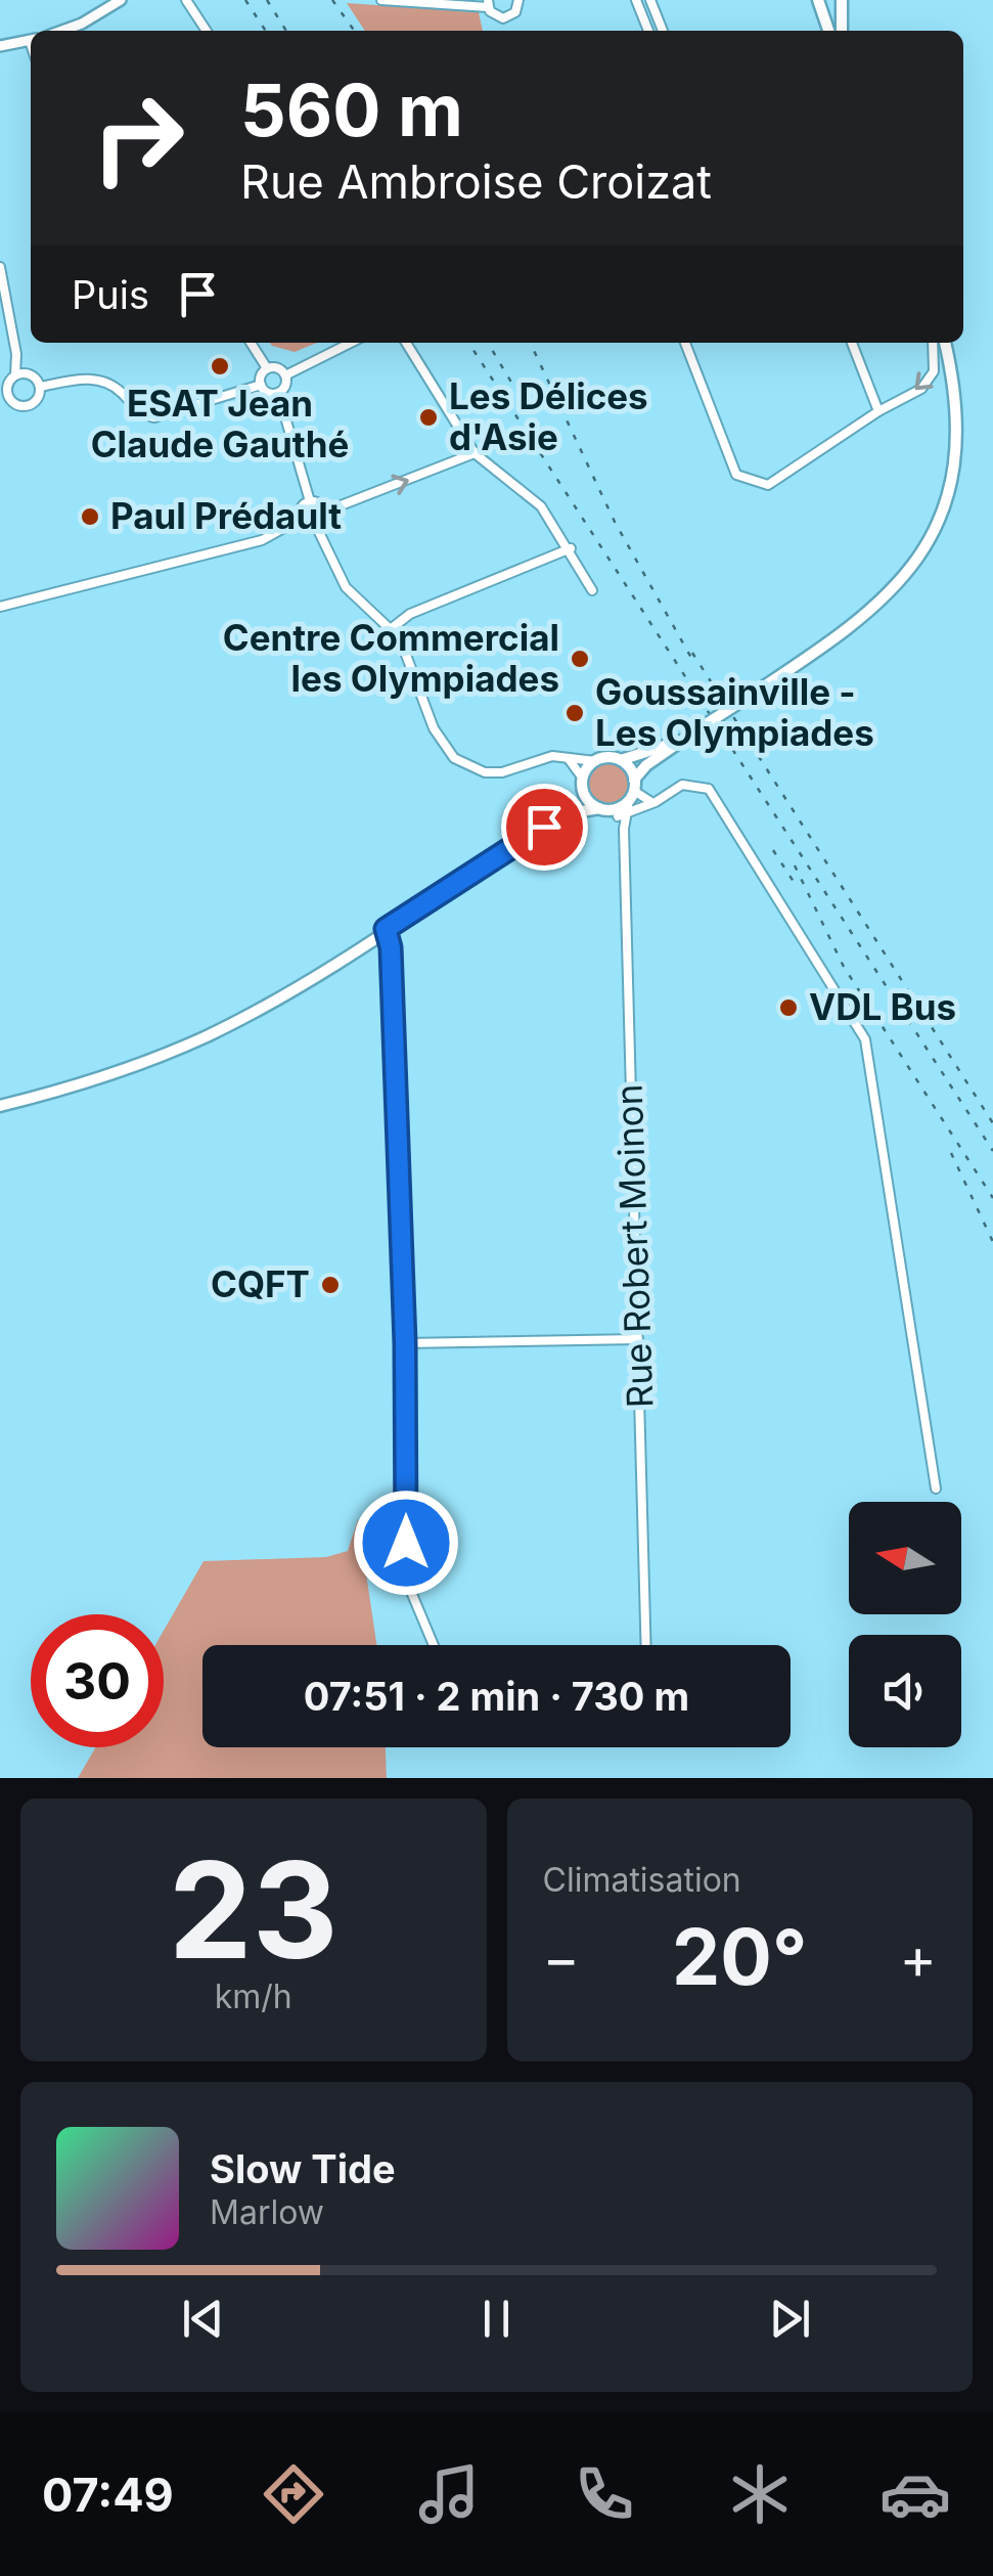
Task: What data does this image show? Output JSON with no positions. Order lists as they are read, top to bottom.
{
  "streets": {
    "street": ["Rue Robert Moinon"]
  },
  "places": [
    "ESAT Jean Claude Gauthé",
    "Les Délices d'Asie",
    "Paul Prédault",
    "Centre Commercial les Olympiades",
    "Goussainville - Les Olympiades",
    "VDL Bus",
    "CQFT"
  ],
  "north": "left",
  "page": {
    "turn": ["560 m", "Rue Ambroise Croizat"],
    "then": "Puis",
    "limit": "30",
    "trip": "07:51 · 2 min · 730 m",
    "tile": [
      ["23", "km/h"],
      "Climatisation"
    ],
    "heat": ["−", "20°", "+"],
    "song": ["Slow Tide", "Marlow"],
    "tabs": "07:49"
  }
}
